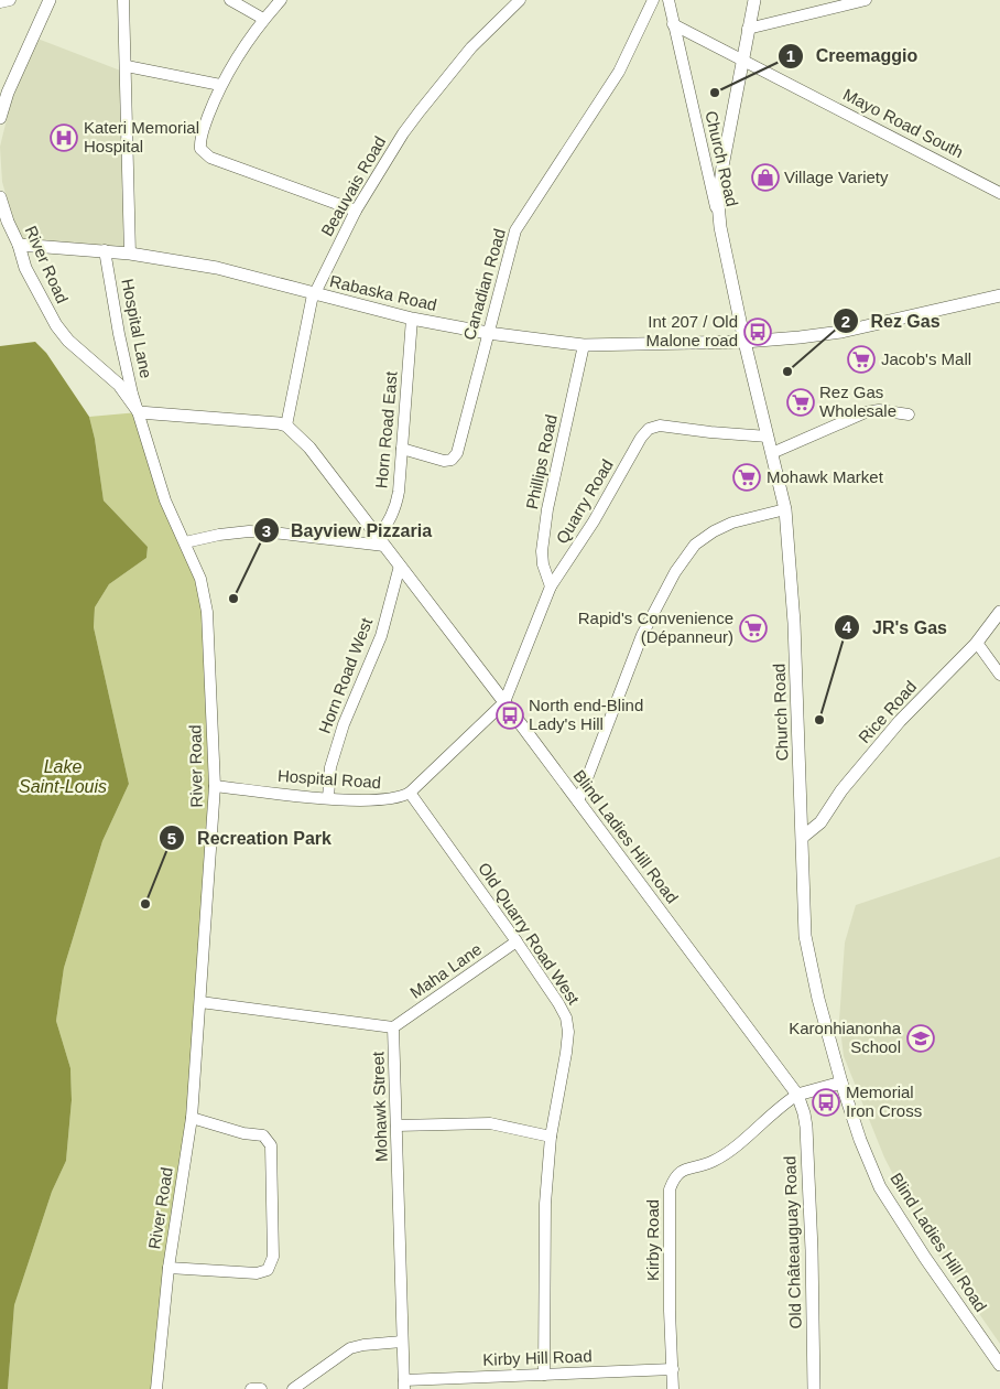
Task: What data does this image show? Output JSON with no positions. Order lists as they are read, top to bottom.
{
  "streets": {
    "street": [
      "Mayo Road South",
      "Church Road",
      "Beauvais Road",
      "River Road",
      "Canadian Road",
      "Rabaska Road",
      "Hospital Lane",
      "Horn Road East",
      "Phillips Road",
      "Quarry Road",
      "Horn Road West",
      "Rice Road",
      "Hospital Road",
      "Blind Ladies Hill Road",
      "Old Quarry Road West",
      "Maha Lane",
      "Mohawk Street",
      "Kirby Road",
      "Old Châteauguay Road",
      "Kirby Hill Road"
    ]
  },
  "crossings": [
    ["Mayo Road South", "Church Road"],
    ["Church Road", "Rabaska Road"],
    ["Church Road", "Quarry Road"],
    ["Church Road", "Rice Road"],
    ["Church Road", "Blind Ladies Hill Road"],
    ["Beauvais Road", "Rabaska Road"],
    ["Beauvais Road", "Blind Ladies Hill Road"],
    ["River Road", "Rabaska Road"],
    ["River Road", "Hospital Lane"],
    ["River Road", "Hospital Road"],
    ["River Road", "Mohawk Street"],
    ["Canadian Road", "Rabaska Road"],
    ["Canadian Road", "Horn Road East"],
    ["Rabaska Road", "Hospital Lane"],
    ["Rabaska Road", "Horn Road East"],
    ["Rabaska Road", "Phillips Road"],
    ["Horn Road East", "Blind Ladies Hill Road"],
    ["Phillips Road", "Quarry Road"],
    ["Quarry Road", "Hospital Road"],
    ["Quarry Road", "Blind Ladies Hill Road"],
    ["Horn Road West", "Hospital Road"],
    ["Horn Road West", "Blind Ladies Hill Road"],
    ["Hospital Road", "Blind Ladies Hill Road"],
    ["Hospital Road", "Old Quarry Road West"],
    ["Blind Ladies Hill Road", "Kirby Road"],
    ["Blind Ladies Hill Road", "Old Châteauguay Road"],
    ["Old Quarry Road West", "Maha Lane"],
    ["Old Quarry Road West", "Kirby Hill Road"],
    ["Maha Lane", "Mohawk Street"],
    ["Mohawk Street", "Kirby Hill Road"],
    ["Kirby Road", "Old Châteauguay Road"],
    ["Kirby Road", "Kirby Hill Road"]
  ],
  "water": ["Lake Saint-Louis"],
  "places": {
    "other": [
      "Creemaggio",
      "Rez Gas",
      "Bayview Pizzaria",
      "JR's Gas",
      "Recreation Park"
    ],
    "hospital": ["Kateri Memorial Hospital"],
    "shop": ["Village Variety"],
    "bus stop": ["Int 207 / Old Malone road", "North end-Blind Lady's Hill", "Memorial Iron Cross"],
    "supermarket": [
      "Jacob's Mall",
      "Rez Gas Wholesale",
      "Mohawk Market",
      "Rapid's Convenience (Dépanneur)"
    ],
    "school or university": ["Karonhianonha School"]
  }
}
